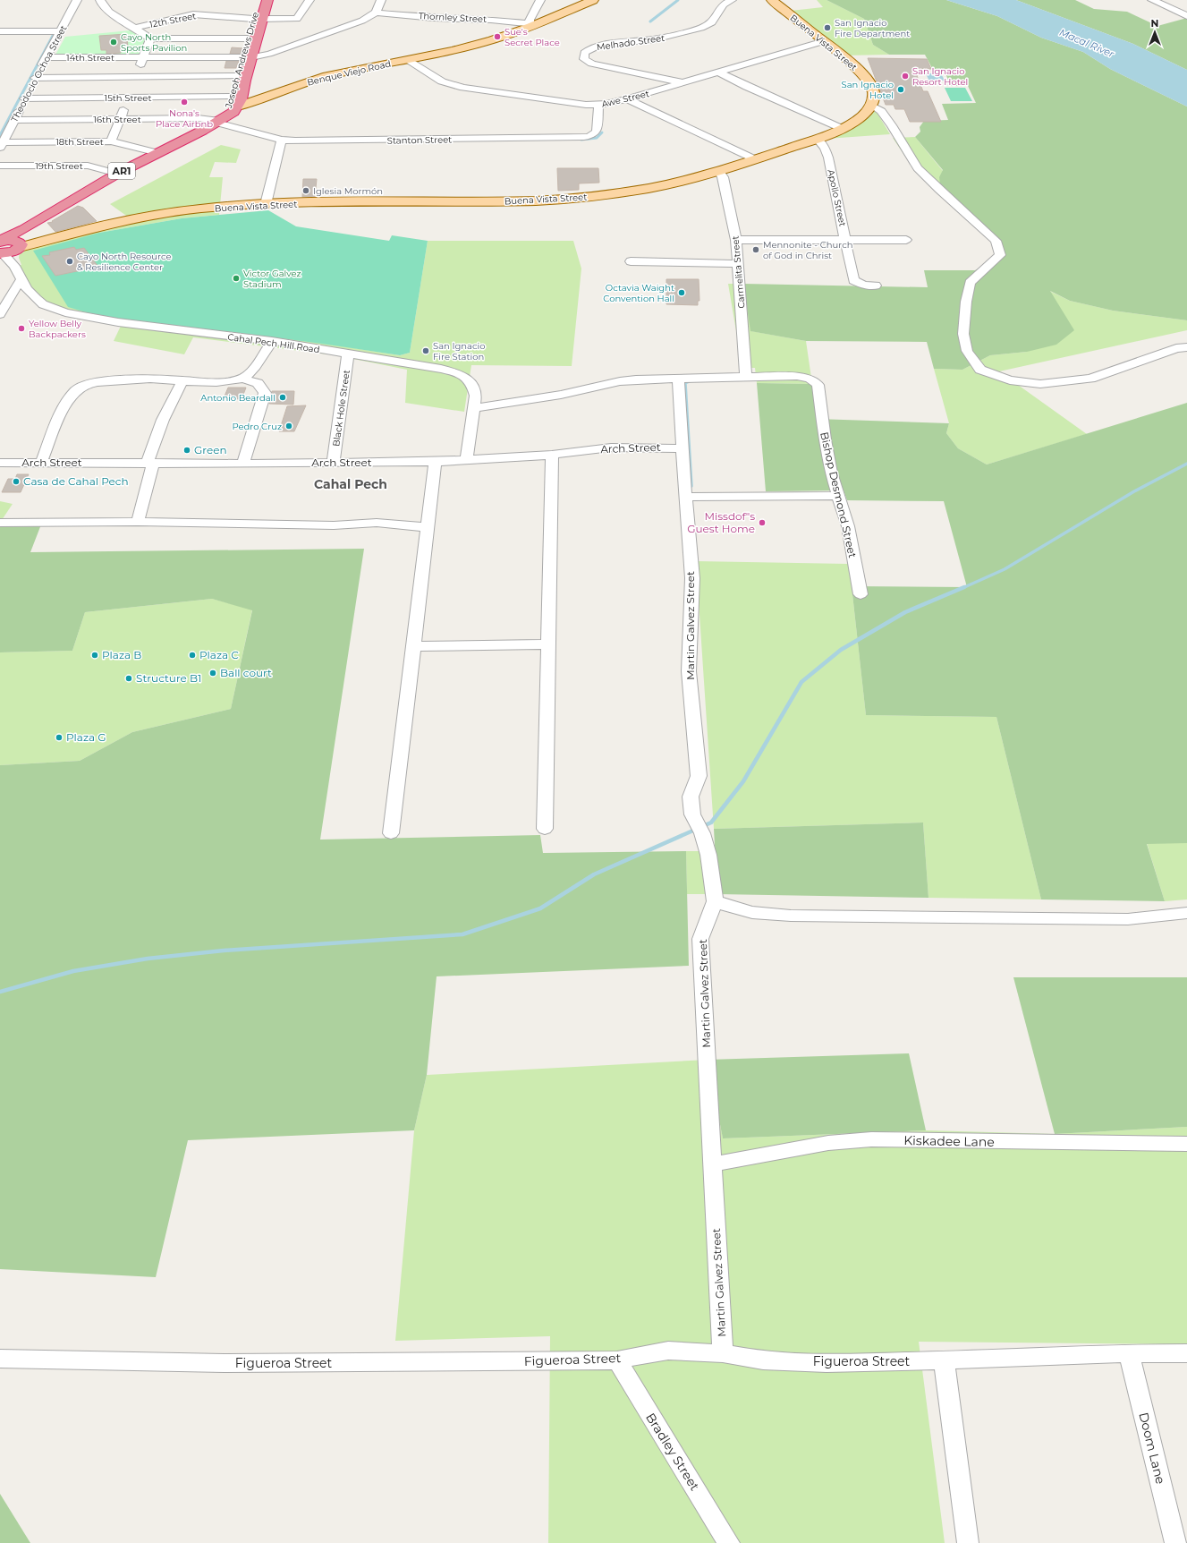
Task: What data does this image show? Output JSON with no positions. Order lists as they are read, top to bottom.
{
  "streets": {
    "highway": ["Joseph Andrews Drive", "Benque Viejo Road", "AR1"],
    "main road": ["Buena Vista Street"],
    "street": [
      "Thornley Street",
      "12th Street",
      "Melhado Street",
      "14th Street",
      "Theodocio Ochoa Street",
      "15th Street",
      "Awe Street",
      "16th Street",
      "Stanton Street",
      "18th Street",
      "19th Street",
      "Apollo Street",
      "Carmelita Street",
      "Cahal Pech Hill Road",
      "Black Hole Street",
      "Arch Street",
      "Bishop Desmond Street",
      "Martin Galvez Street",
      "Kiskadee Lane",
      "Figueroa Street",
      "Doom Lane",
      "Bradley Street"
    ]
  },
  "crossings": [
    ["Thornley Street", "Benque Viejo Road"],
    ["12th Street", "Joseph Andrews Drive"],
    ["Melhado Street", "Awe Street"],
    ["Buena Vista Street", "Benque Viejo Road"],
    ["Buena Vista Street", "Awe Street"],
    ["Buena Vista Street", "Apollo Street"],
    ["Buena Vista Street", "Carmelita Street"],
    ["14th Street", "Joseph Andrews Drive"],
    ["14th Street", "Theodocio Ochoa Street"],
    ["Joseph Andrews Drive", "Benque Viejo Road"],
    ["Joseph Andrews Drive", "15th Street"],
    ["Benque Viejo Road", "15th Street"],
    ["Benque Viejo Road", "Awe Street"],
    ["Benque Viejo Road", "16th Street"],
    ["Benque Viejo Road", "Stanton Street"],
    ["Benque Viejo Road", "18th Street"],
    ["Benque Viejo Road", "19th Street"],
    ["Benque Viejo Road", "Cahal Pech Hill Road"],
    ["Theodocio Ochoa Street", "15th Street"],
    ["Theodocio Ochoa Street", "16th Street"],
    ["Theodocio Ochoa Street", "18th Street"],
    ["Awe Street", "Stanton Street"],
    ["16th Street", "Stanton Street"],
    ["Carmelita Street", "Bishop Desmond Street"],
    ["Cahal Pech Hill Road", "Black Hole Street"],
    ["Cahal Pech Hill Road", "Arch Street"],
    ["Black Hole Street", "Arch Street"],
    ["Arch Street", "Martin Galvez Street"],
    ["Martin Galvez Street", "Kiskadee Lane"],
    ["Martin Galvez Street", "Figueroa Street"],
    ["Figueroa Street", "Doom Lane"],
    ["Figueroa Street", "Bradley Street"]
  ],
  "districts": ["Cahal Pech"],
  "water": ["Macal River"],
  "places": [
    "San Ignacio Fire Department",
    "Sue's Secret Place",
    "Cayo North Sports Pavilion",
    "San Ignacio Resort Hotel",
    "San Ignacio Hotel",
    "Nona's Place Airbnb",
    "Iglesia Mormón",
    "Mennonite - Church of God in Christ",
    "Cayo North Resource & Resilience Center",
    "Victor Galvez Stadium",
    "Octavia Waight Convention Hall",
    "Yellow Belly Backpackers",
    "San Ignacio Fire Station",
    "Antonio Beardall",
    "Pedro Cruz",
    "Green",
    "Casa de Cahal Pech",
    "Missdof\"s Guest Home",
    "Plaza B",
    "Plaza C",
    "Ball court",
    "Structure B1",
    "Plaza G"
  ],
  "north": "top"
}
